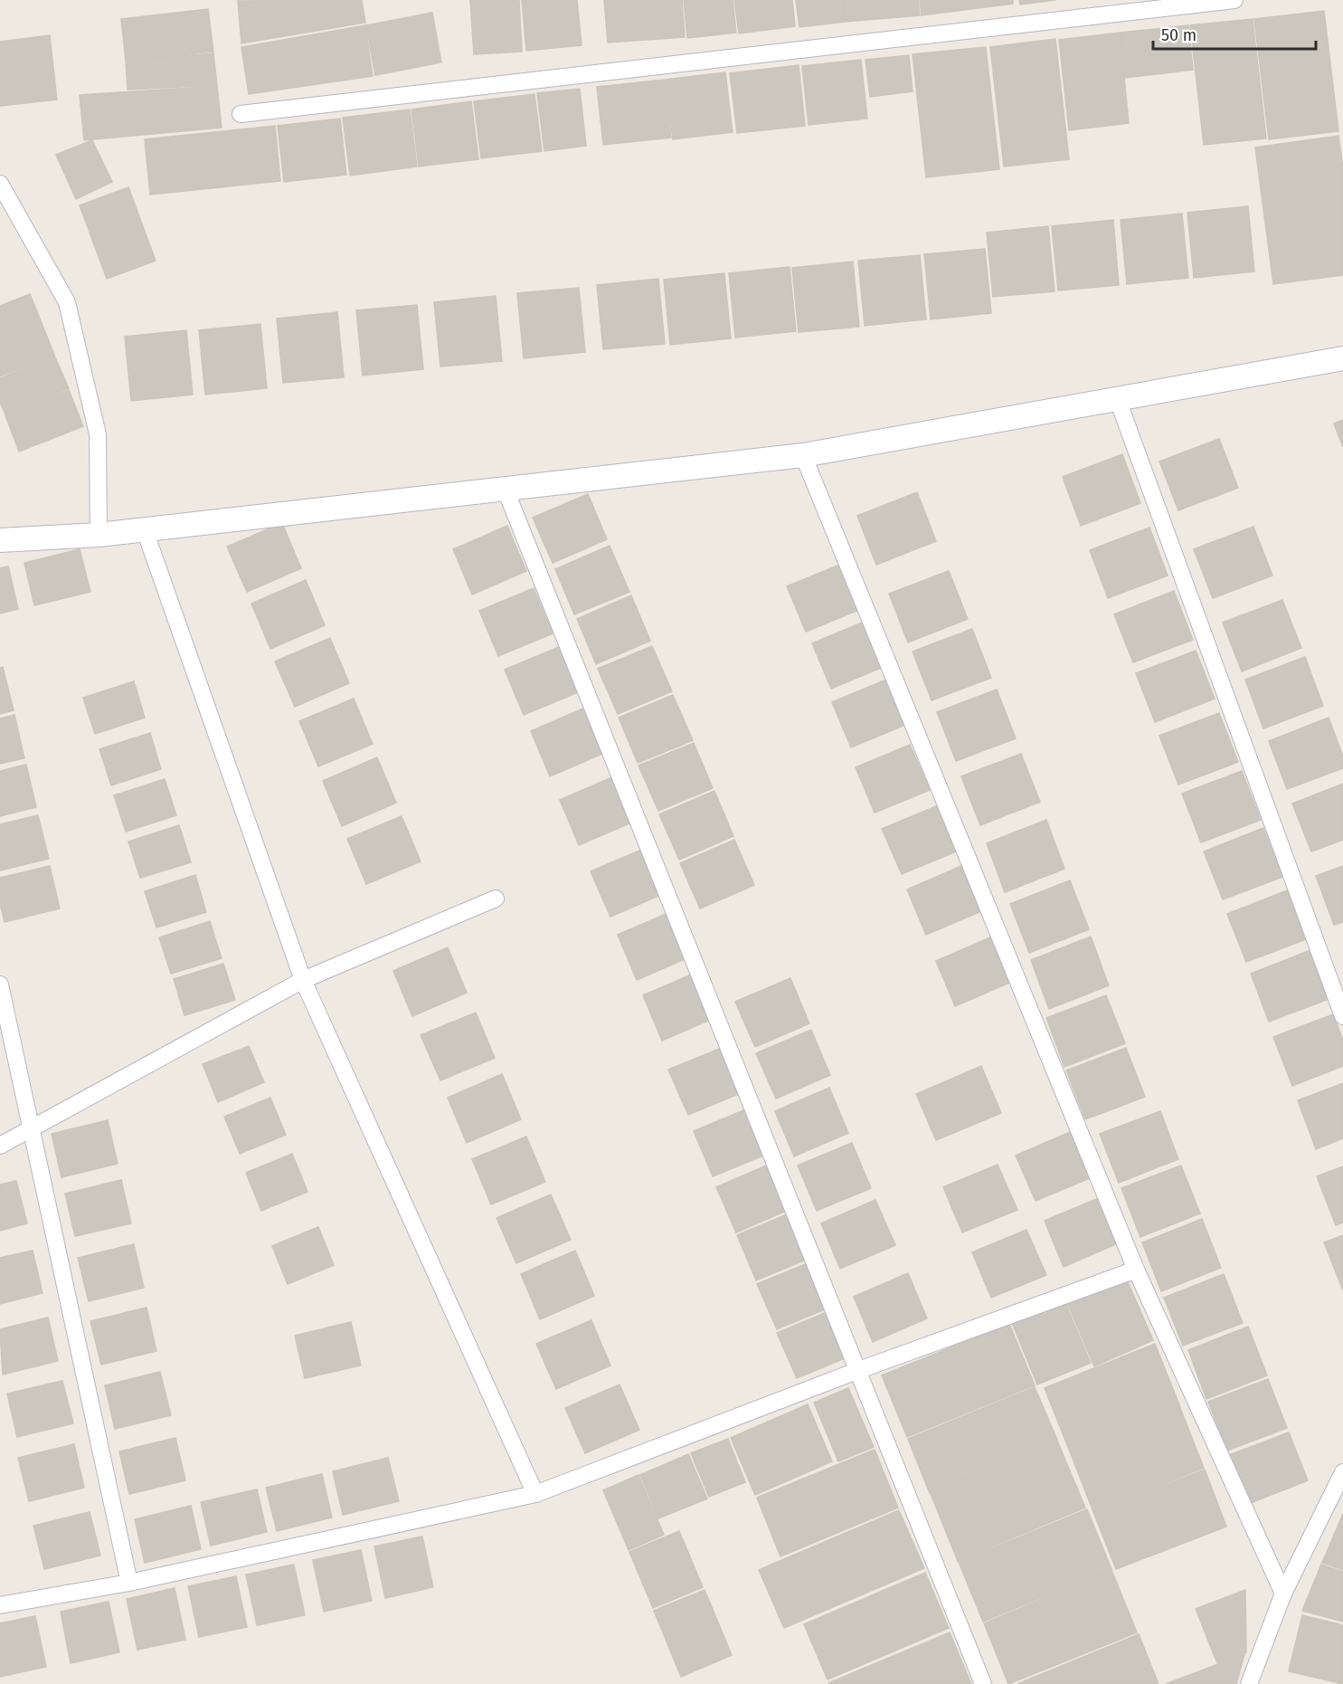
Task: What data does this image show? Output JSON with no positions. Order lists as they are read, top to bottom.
{
  "scale_bar": "50 m"
}
